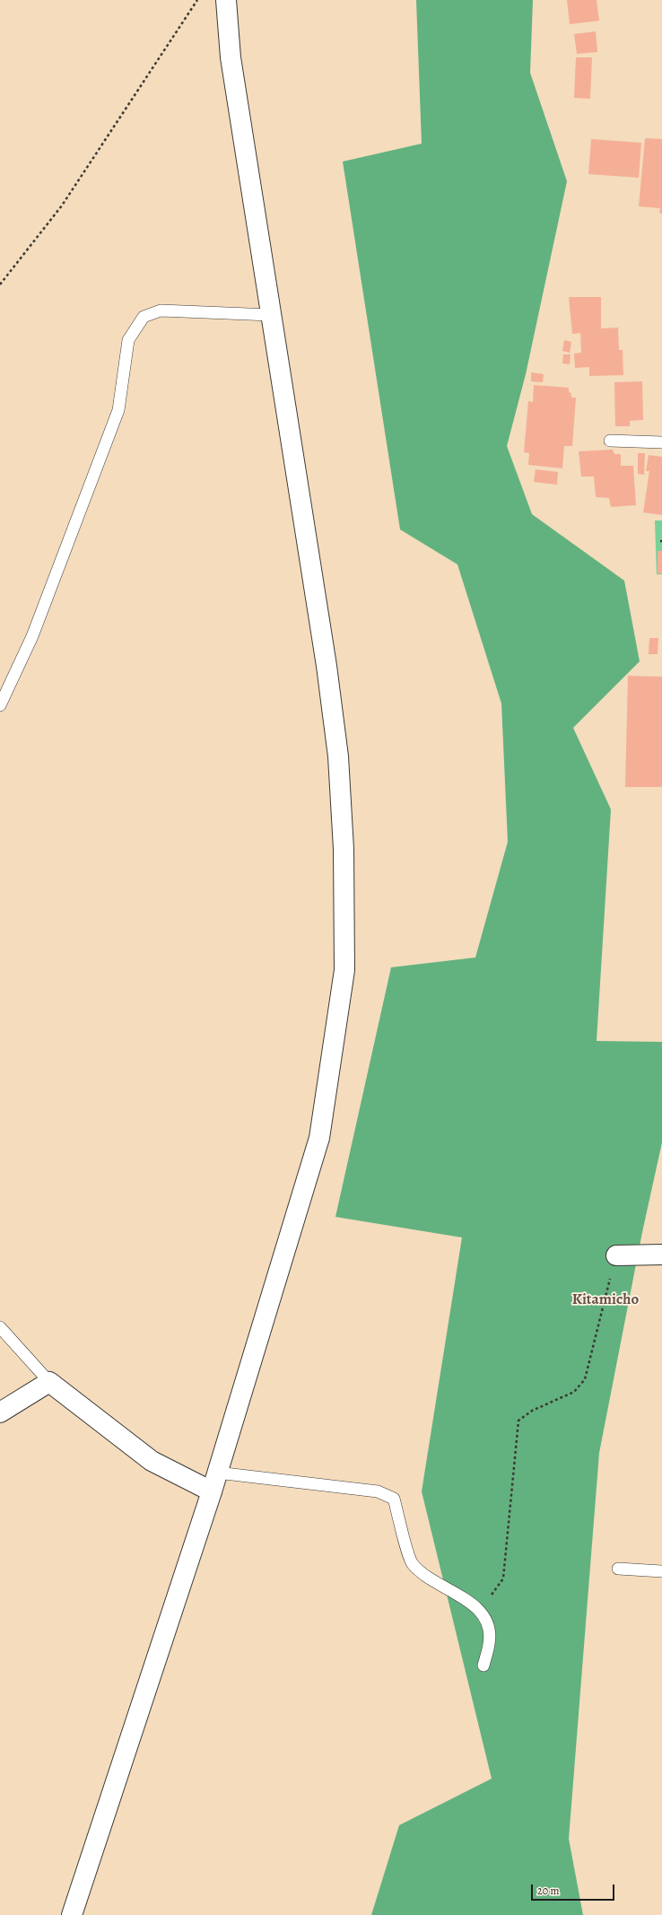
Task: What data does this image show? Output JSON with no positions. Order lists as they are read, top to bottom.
{
  "districts": ["Kitamicho"],
  "scale_bar": "20 m"
}
